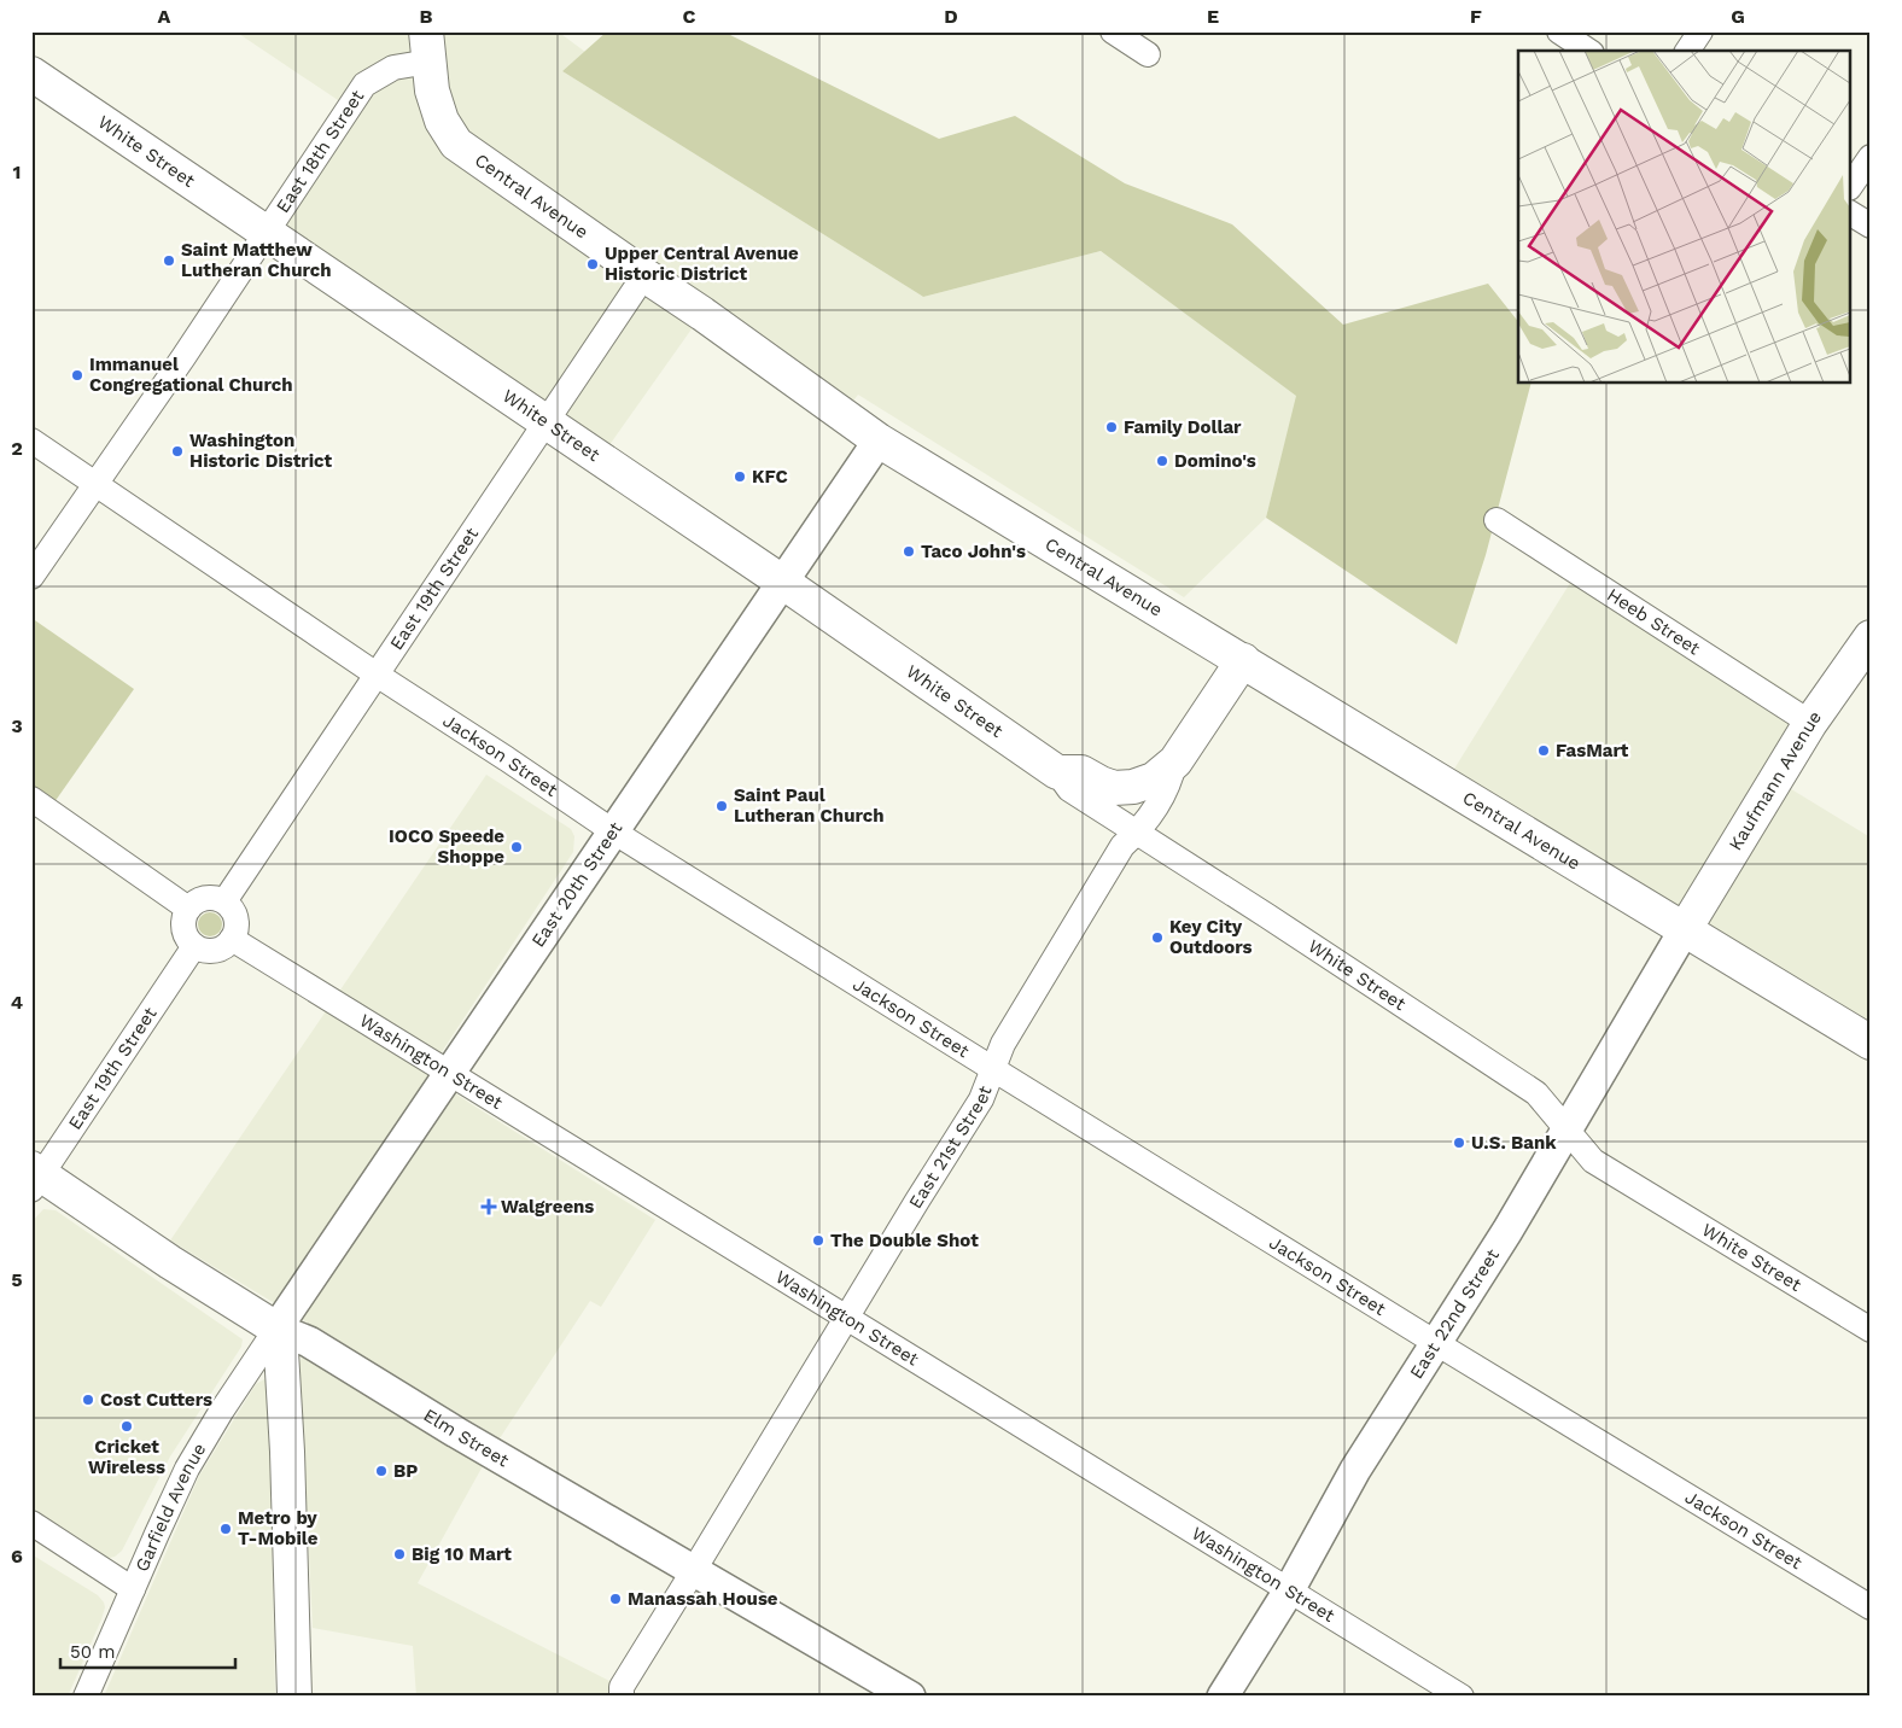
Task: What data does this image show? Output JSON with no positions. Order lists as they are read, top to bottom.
{
  "streets": {
    "main road": [
      "White Street",
      "Central Avenue",
      "Kaufmann Avenue",
      "East 21st Street",
      "Elm Street"
    ],
    "street": [
      "East 18th Street",
      "East 19th Street",
      "Heeb Street",
      "Jackson Street",
      "East 20th Street",
      "Washington Street",
      "East 22nd Street",
      "Garfield Avenue"
    ]
  },
  "crossings": [
    ["White Street", "East 18th Street"],
    ["White Street", "East 19th Street"],
    ["White Street", "East 20th Street"],
    ["White Street", "East 21st Street"],
    ["White Street", "East 22nd Street"],
    ["East 18th Street", "Central Avenue"],
    ["East 18th Street", "Jackson Street"],
    ["Central Avenue", "East 19th Street"],
    ["Central Avenue", "Kaufmann Avenue"],
    ["Central Avenue", "East 20th Street"],
    ["Central Avenue", "East 21st Street"],
    ["Central Avenue", "East 22nd Street"],
    ["East 19th Street", "Jackson Street"],
    ["East 19th Street", "Washington Street"],
    ["East 19th Street", "Elm Street"],
    ["Heeb Street", "Kaufmann Avenue"],
    ["Jackson Street", "East 20th Street"],
    ["Jackson Street", "East 21st Street"],
    ["Jackson Street", "East 22nd Street"],
    ["Kaufmann Avenue", "East 22nd Street"],
    ["East 20th Street", "Washington Street"],
    ["East 20th Street", "Elm Street"],
    ["East 20th Street", "Garfield Avenue"],
    ["Washington Street", "East 21st Street"],
    ["Washington Street", "East 22nd Street"],
    ["East 21st Street", "Elm Street"],
    ["Elm Street", "Garfield Avenue"]
  ],
  "places": {
    "other": [
      "Saint Matthew Lutheran Church",
      "Upper Central Avenue Historic District",
      "Immanuel Congregational Church",
      "Family Dollar",
      "Washington Historic District",
      "Domino's",
      "KFC",
      "Taco John's",
      "FasMart",
      "Saint Paul Lutheran Church",
      "IOCO Speede Shoppe",
      "Key City Outdoors",
      "U.S. Bank",
      "The Double Shot",
      "Cost Cutters",
      "Cricket Wireless",
      "BP",
      "Metro by T-Mobile",
      "Big 10 Mart",
      "Manassah House"
    ],
    "health": ["Walgreens"]
  },
  "scale_bar": "50 m",
  "grid": {
    "columns": [
      "A",
      "B",
      "C",
      "D",
      "E",
      "F",
      "G"
    ],
    "rows": [
      "1",
      "2",
      "3",
      "4",
      "5",
      "6"
    ]
  }
}
